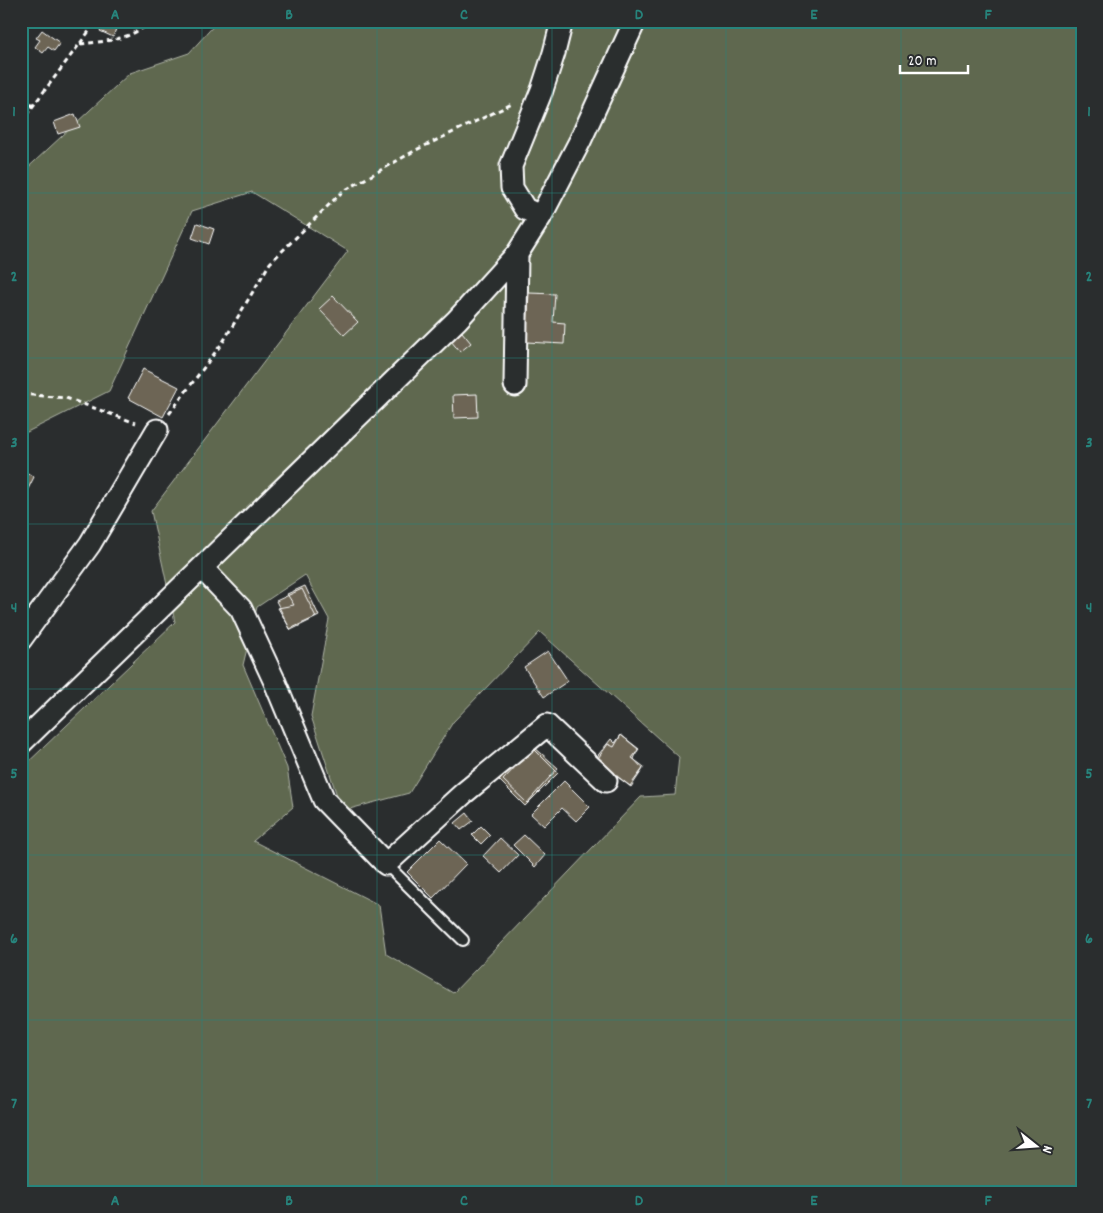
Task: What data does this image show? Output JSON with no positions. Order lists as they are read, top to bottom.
{
  "scale_bar": "20 m",
  "north": "right",
  "grid": {
    "columns": [
      "A",
      "B",
      "C",
      "D",
      "E",
      "F"
    ],
    "rows": [
      "1",
      "2",
      "3",
      "4",
      "5",
      "6",
      "7"
    ]
  }
}
